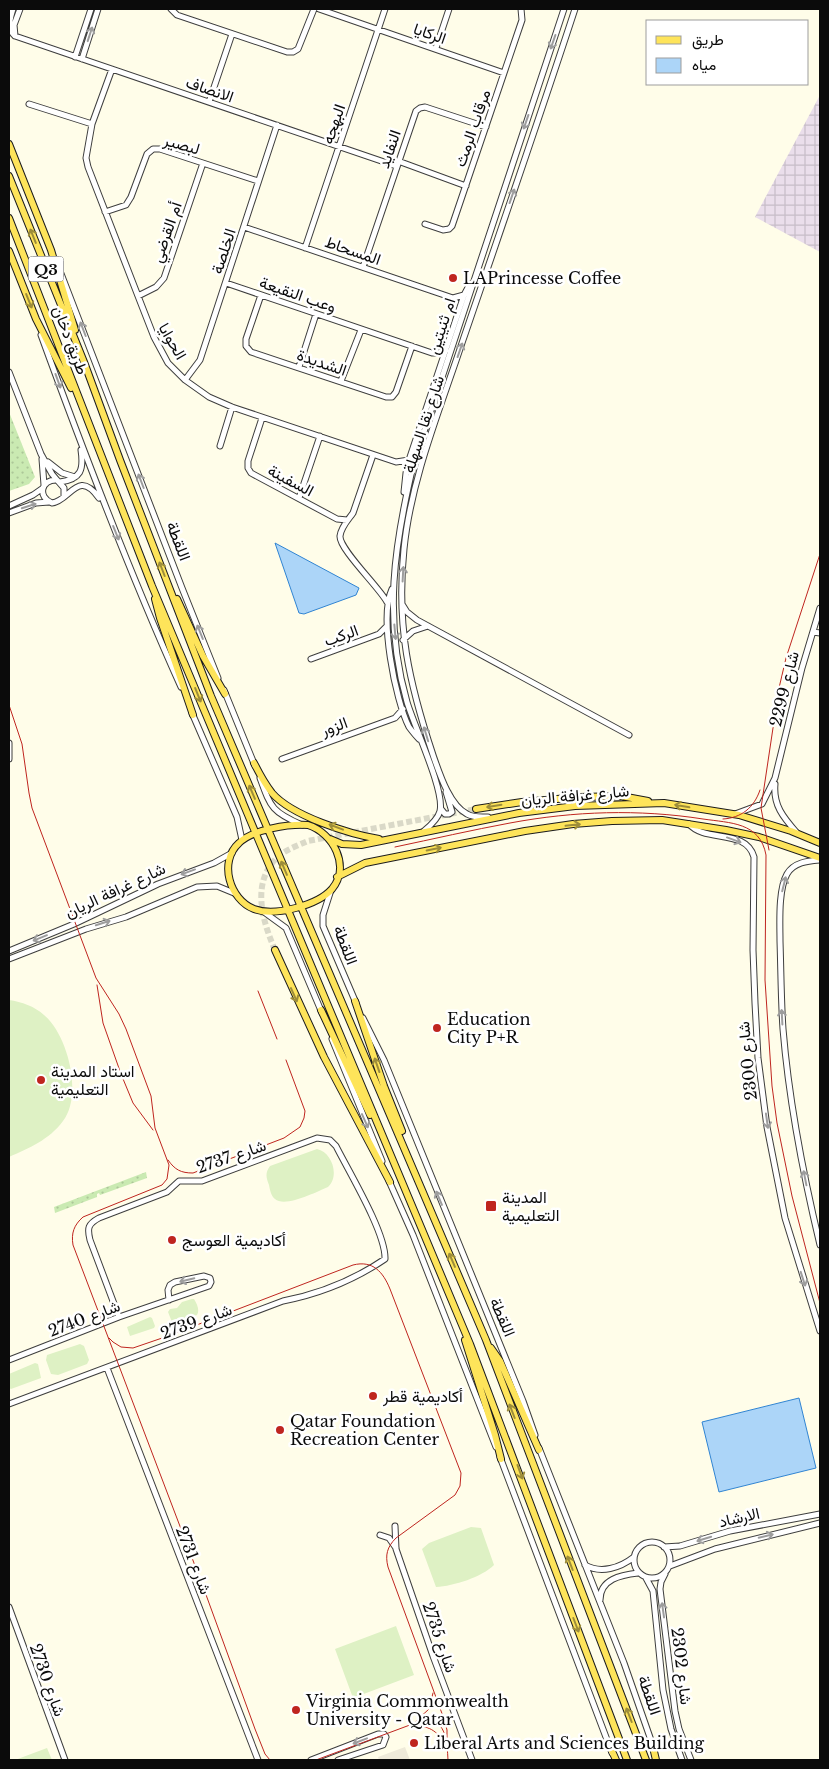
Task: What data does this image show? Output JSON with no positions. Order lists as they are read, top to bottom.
{
  "streets": {
    "main road": [
      "Q3",
      "طريق دخان",
      "اللقطة",
      "شارع غرافة الريان"
    ],
    "street": [
      "الركايا",
      "الانصاف",
      "البهجه",
      "مرقاب الرمث",
      "لبصير",
      "النفايد",
      "أم القرضي",
      "المسحاط",
      "الخلصة",
      "وعب النقيعة",
      "ام ثنيتين",
      "الحوايا",
      "الشديدة",
      "شارع نقا السهلة",
      "السفينة",
      "الركب",
      "شارع 2299",
      "الزور",
      "شارع 2300",
      "شارع 2737",
      "شارع 2740",
      "شارع 2739",
      "الارشاد",
      "شارع 2731",
      "شارع 2735",
      "شارع 2302",
      "شارع 2730"
    ]
  },
  "crossings": [
    ["الركايا", "البهجه"],
    ["الركايا", "مرقاب الرمث"],
    ["الانصاف", "البهجه"],
    ["الانصاف", "مرقاب الرمث"],
    ["الانصاف", "النفايد"],
    ["الانصاف", "الخلصة"],
    ["الانصاف", "الحوايا"],
    ["البهجه", "المسحاط"],
    ["مرقاب الرمث", "النفايد"],
    ["لبصير", "أم القرضي"],
    ["لبصير", "الخلصة"],
    ["لبصير", "الحوايا"],
    ["النفايد", "المسحاط"],
    ["أم القرضي", "الحوايا"],
    ["المسحاط", "الخلصة"],
    ["الخلصة", "وعب النقيعة"],
    ["الخلصة", "الحوايا"],
    ["وعب النقيعة", "الشديدة"],
    ["ام ثنيتين", "الحوايا"],
    ["ام ثنيتين", "شارع نقا السهلة"],
    ["طريق دخان", "اللقطة"],
    ["الحوايا", "السفينة"],
    ["شارع نقا السهلة", "الركب"],
    ["شارع نقا السهلة", "شارع غرافة الريان"],
    ["اللقطة", "شارع غرافة الريان"],
    ["شارع 2299", "شارع غرافة الريان"],
    ["شارع غرافة الريان", "شارع 2300"],
    ["شارع 2737", "شارع 2740"],
    ["شارع 2737", "شارع 2739"],
    ["شارع 2739", "شارع 2731"],
    ["الارشاد", "شارع 2302"]
  ],
  "places": {
    "other": [
      "LAPrincesse Coffee",
      "Education City P+R",
      "استاد المدينة التعليمية",
      "أكاديمية العوسج",
      "أكاديمية قطر",
      "Qatar Foundation Recreation Center",
      "Virginia Commonwealth University - Qatar",
      "Liberal Arts and Sciences Building"
    ],
    "transit": ["المدينة التعليمية"]
  },
  "legend": ["طريق", "مياه"]
}
